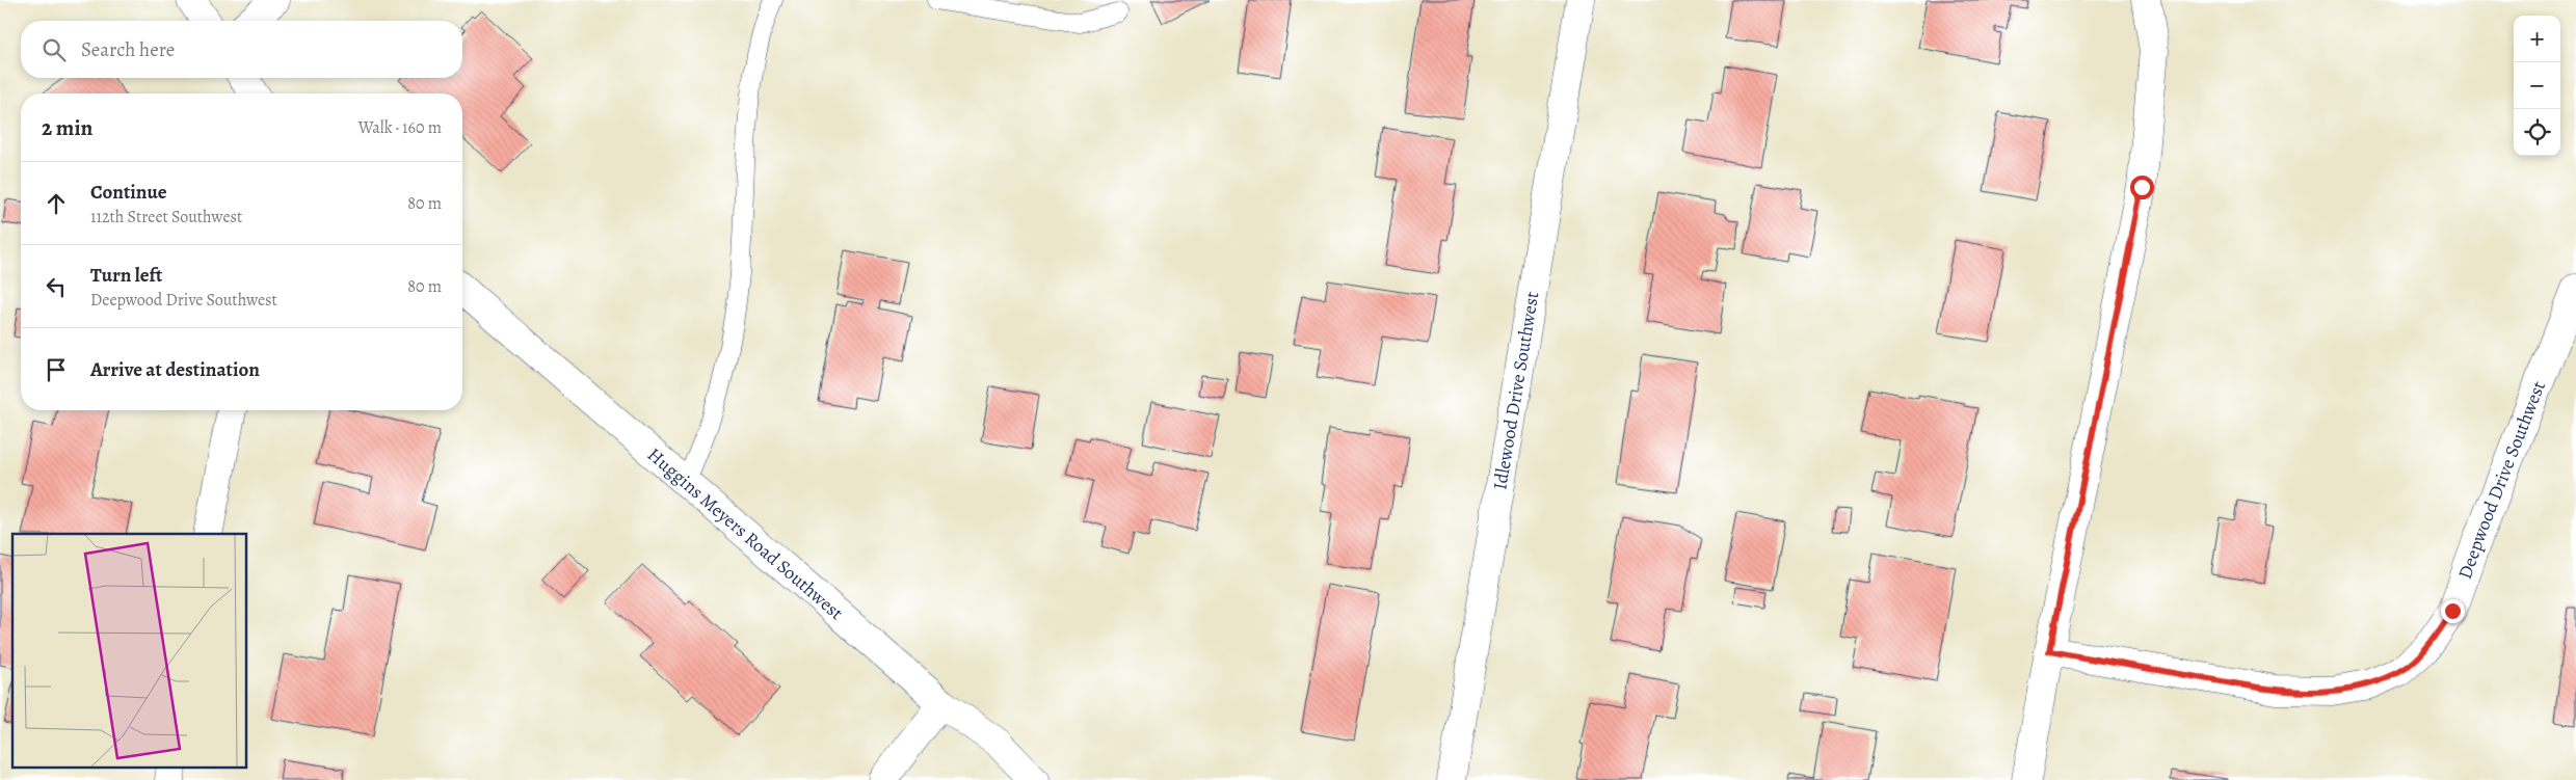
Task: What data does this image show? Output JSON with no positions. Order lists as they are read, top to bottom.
{
  "streets": {
    "street": ["Idlewood Drive Southwest", "Deepwood Drive Southwest", "Huggins Meyers Road Southwest"]
  },
  "page": {
    "map_buttons": ["+", "−"],
    "search": "Search here",
    "heading": ["2 min", "Walk · 160 m"],
    "list": [
      ["Continue", "112th Street Southwest", "80 m"],
      ["Turn left", "Deepwood Drive Southwest", "80 m"],
      "Arrive at destination"
    ]
  }
}
